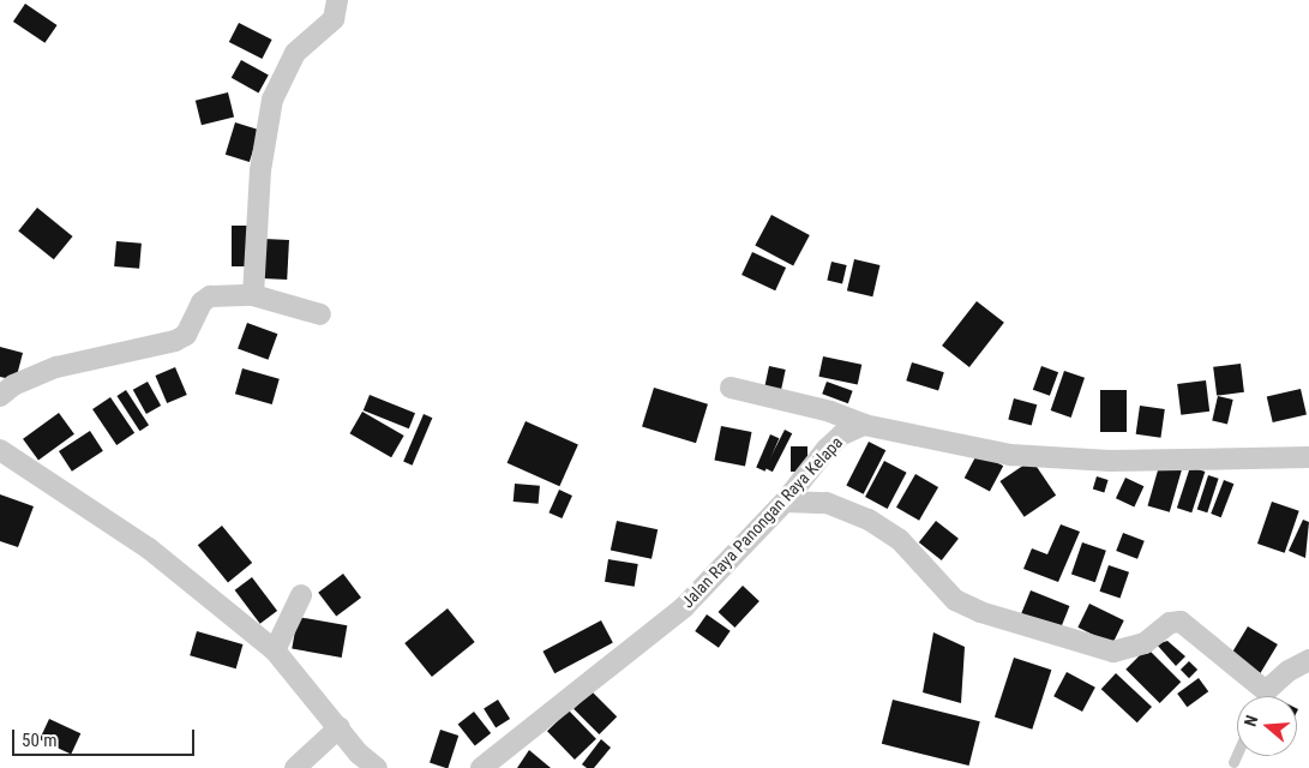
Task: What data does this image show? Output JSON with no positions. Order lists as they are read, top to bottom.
{
  "streets": {
    "street": ["Jalan Raya Panongan Raya Kelapa"]
  },
  "scale_bar": "50 m",
  "north": "left"
}
